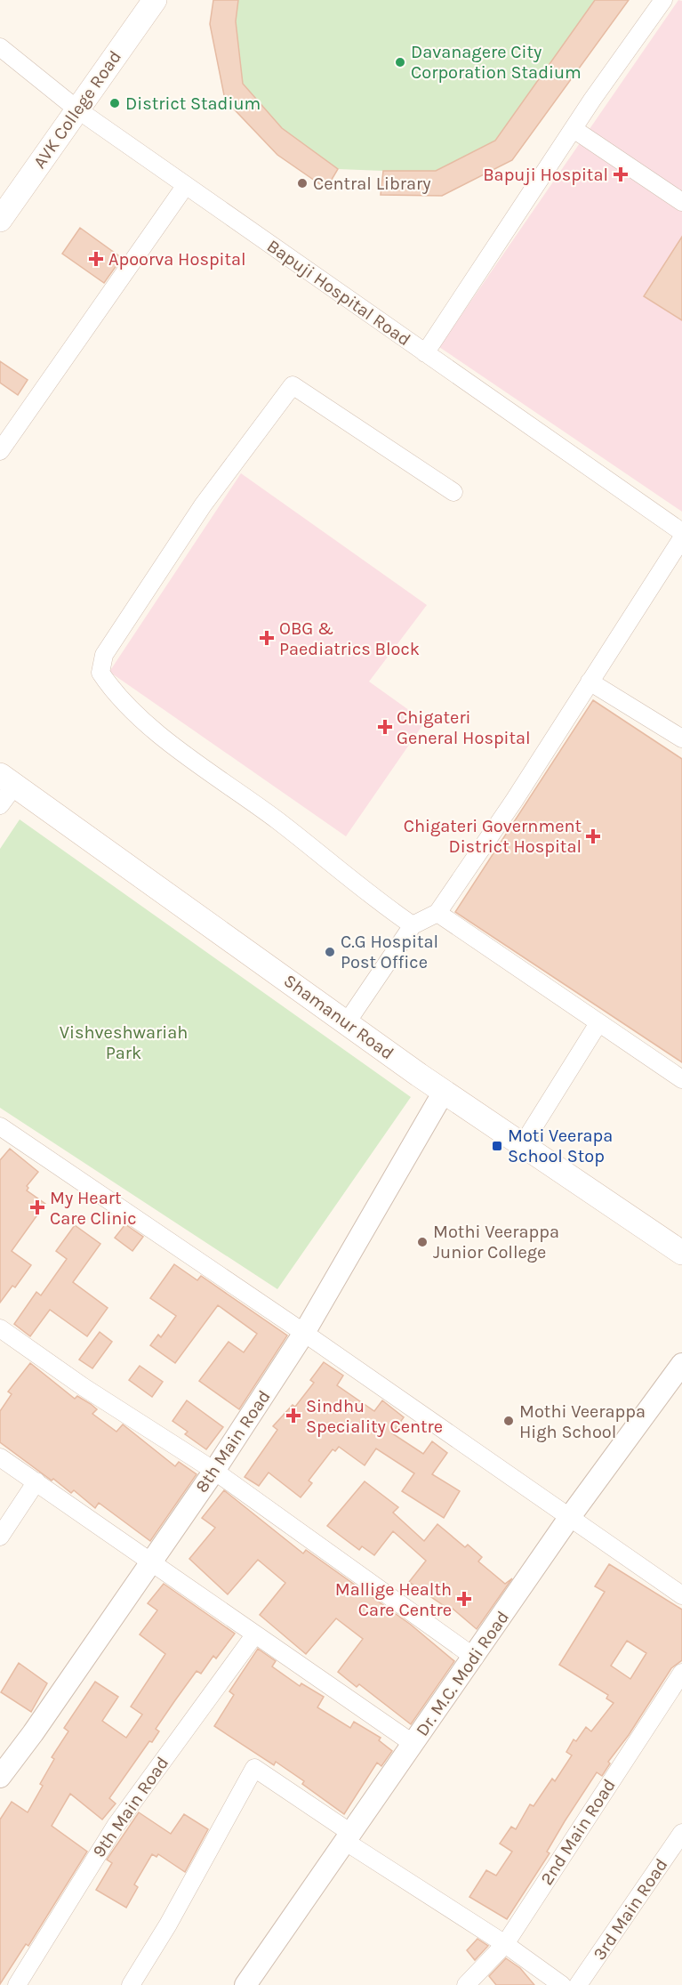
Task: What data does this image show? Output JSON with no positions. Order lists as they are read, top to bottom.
{
  "streets": {
    "main road": ["AVK College Road", "Shamanur Road"],
    "street": [
      "Bapuji Hospital Road",
      "8th Main Road",
      "Dr. M.C. Modi Road",
      "9th Main Road",
      "2nd Main Road",
      "3rd Main Road"
    ]
  },
  "crossings": [
    ["AVK College Road", "Bapuji Hospital Road"],
    ["Shamanur Road", "8th Main Road"]
  ],
  "parks": ["Vishveshwariah Park"],
  "places": {
    "other": [
      "Davanagere City Corporation Stadium",
      "District Stadium",
      "Central Library",
      "C.G Hospital Post Office",
      "Mothi Veerappa Junior College",
      "Mothi Veerappa High School"
    ],
    "health": [
      "Bapuji Hospital",
      "Apoorva Hospital",
      "OBG & Paediatrics Block",
      "Chigateri General Hospital",
      "Chigateri Government District Hospital",
      "My Heart Care Clinic",
      "Sindhu Speciality Centre",
      "Mallige Health Care Centre"
    ],
    "transit": ["Moti Veerapa School Stop"]
  }
}
